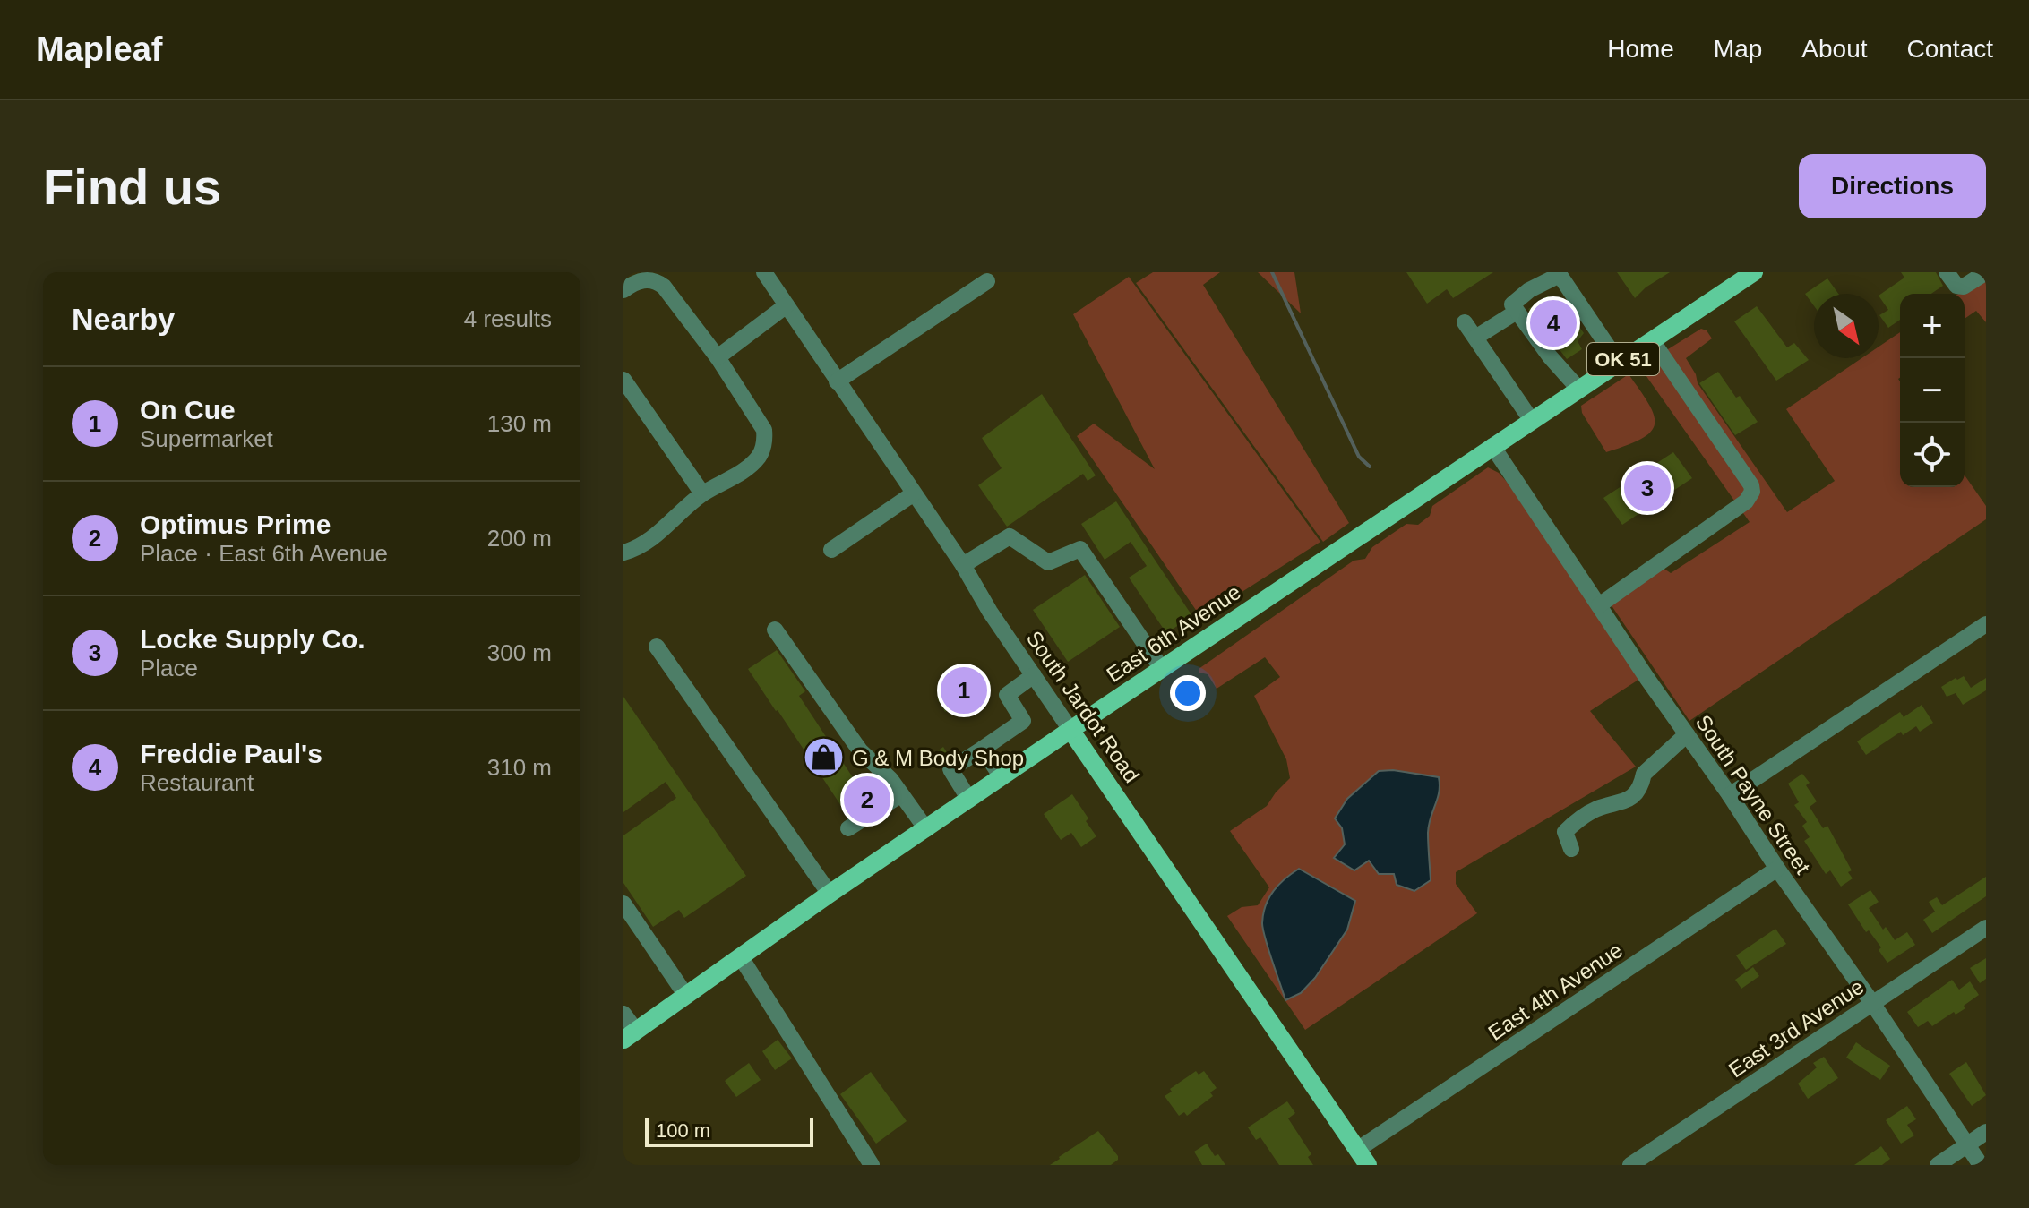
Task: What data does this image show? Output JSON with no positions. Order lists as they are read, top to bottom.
{
  "streets": {
    "main road": ["OK 51", "East 6th Avenue", "South Jardot Road"],
    "street": ["South Payne Street", "East 4th Avenue", "East 3rd Avenue"]
  },
  "crossings": [
    ["East 6th Avenue", "South Jardot Road"],
    ["East 6th Avenue", "South Payne Street"],
    ["South Jardot Road", "East 4th Avenue"],
    ["South Payne Street", "East 4th Avenue"],
    ["South Payne Street", "East 3rd Avenue"]
  ],
  "places": {
    "shop": ["G & M Body Shop"]
  },
  "scale_bar": "100 m",
  "north": "bottom right",
  "page": {
    "header": "Mapleaf",
    "nav": [
      "Home",
      "Map",
      "About",
      "Contact"
    ],
    "buttons": "Directions",
    "title": "Find us",
    "heading": ["Nearby", "4 results"],
    "map_buttons": ["+", "−"],
    "pins": [
      "4",
      "3",
      "1",
      "2"
    ],
    "list": [
      {
        "mark": "1",
        "name": "On Cue",
        "note": "Supermarket",
        "value": "130 m"
      },
      {
        "mark": "2",
        "name": "Optimus Prime",
        "note": "Place · East 6th Avenue",
        "value": "200 m"
      },
      {
        "mark": "3",
        "name": "Locke Supply Co.",
        "note": "Place",
        "value": "300 m"
      },
      {
        "mark": "4",
        "name": "Freddie Paul's",
        "note": "Restaurant",
        "value": "310 m"
      }
    ],
    "scale": "100 m"
  }
}
